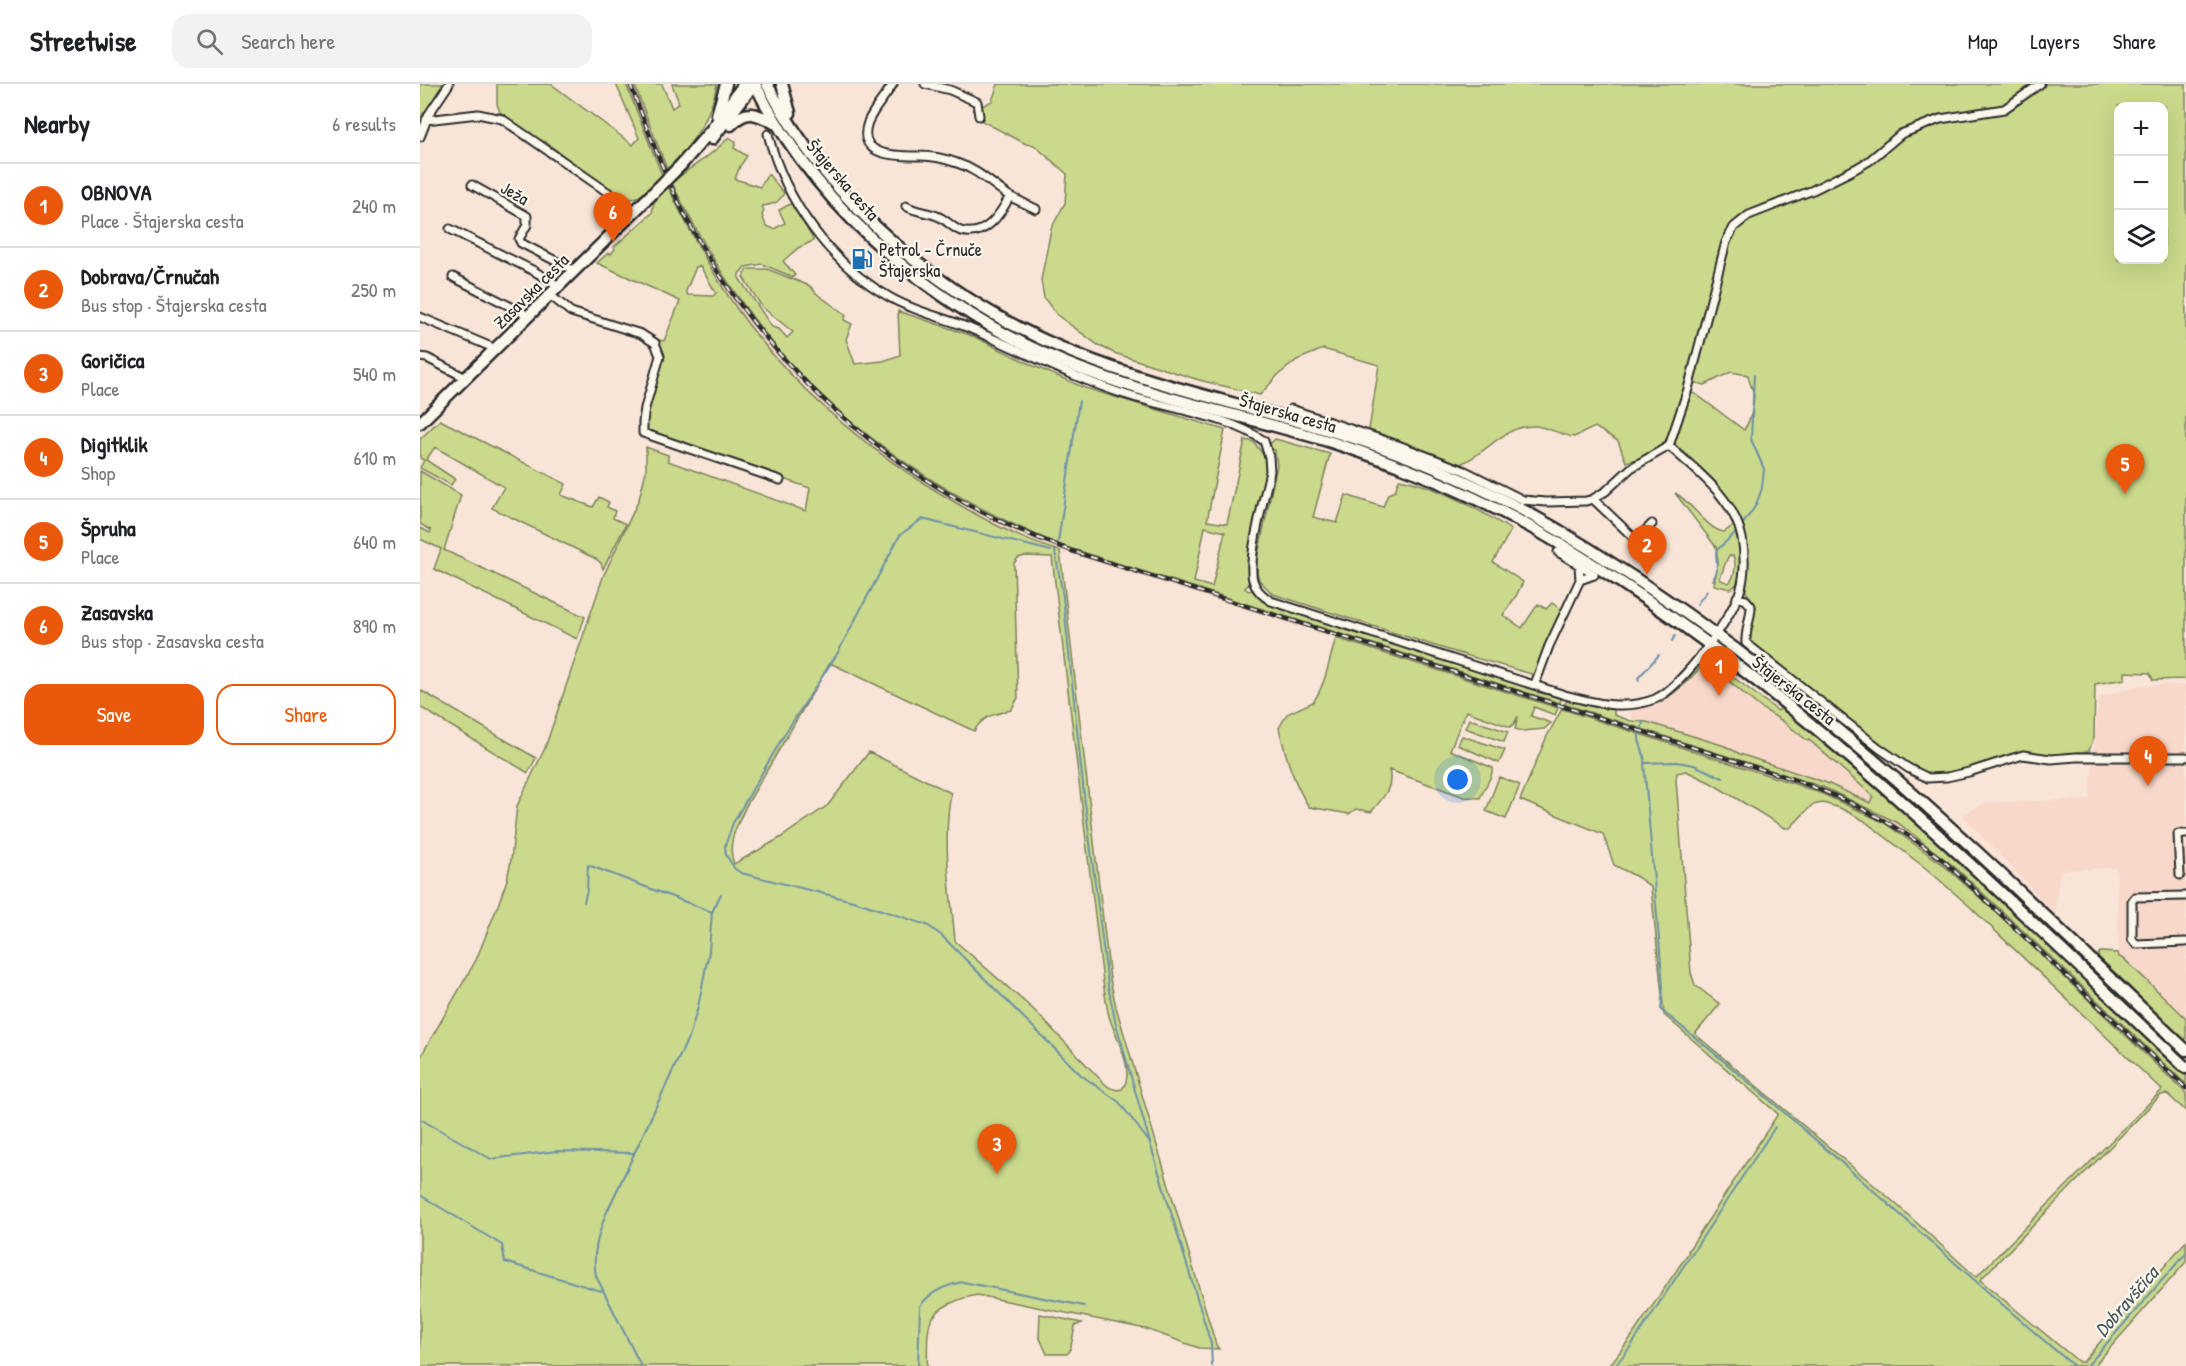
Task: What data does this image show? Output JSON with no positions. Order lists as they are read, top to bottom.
{
  "streets": {
    "main road": ["Štajerska cesta", "Zasavska cesta"],
    "street": ["Ježa"]
  },
  "crossings": [
    ["Štajerska cesta", "Zasavska cesta"],
    ["Ježa", "Zasavska cesta"]
  ],
  "water": ["Dobravščica"],
  "places": {
    "fuel station": ["Petrol - Črnuče Štajerska"]
  },
  "page": {
    "header": "Streetwise",
    "search": "Search here",
    "nav": ["Map", "Layers", "Share"],
    "heading": ["Nearby", "6 results"],
    "map_buttons": ["+", "−"],
    "list": [
      {
        "mark": "1",
        "name": "OBNOVA",
        "note": "Place · Štajerska cesta",
        "value": "240 m"
      },
      {
        "mark": "2",
        "name": "Dobrava/Črnučah",
        "note": "Bus stop · Štajerska cesta",
        "value": "250 m"
      },
      {
        "mark": "3",
        "name": "Goričica",
        "note": "Place",
        "value": "540 m"
      },
      {
        "mark": "4",
        "name": "Digitklik",
        "note": "Shop",
        "value": "610 m"
      },
      {
        "mark": "5",
        "name": "Špruha",
        "note": "Place",
        "value": "640 m"
      },
      {
        "mark": "6",
        "name": "Zasavska",
        "note": "Bus stop · Zasavska cesta",
        "value": "890 m"
      }
    ],
    "pins": [
      "6",
      "5",
      "2",
      "1",
      "4",
      "3"
    ],
    "buttons": ["Save", "Share"]
  }
}
